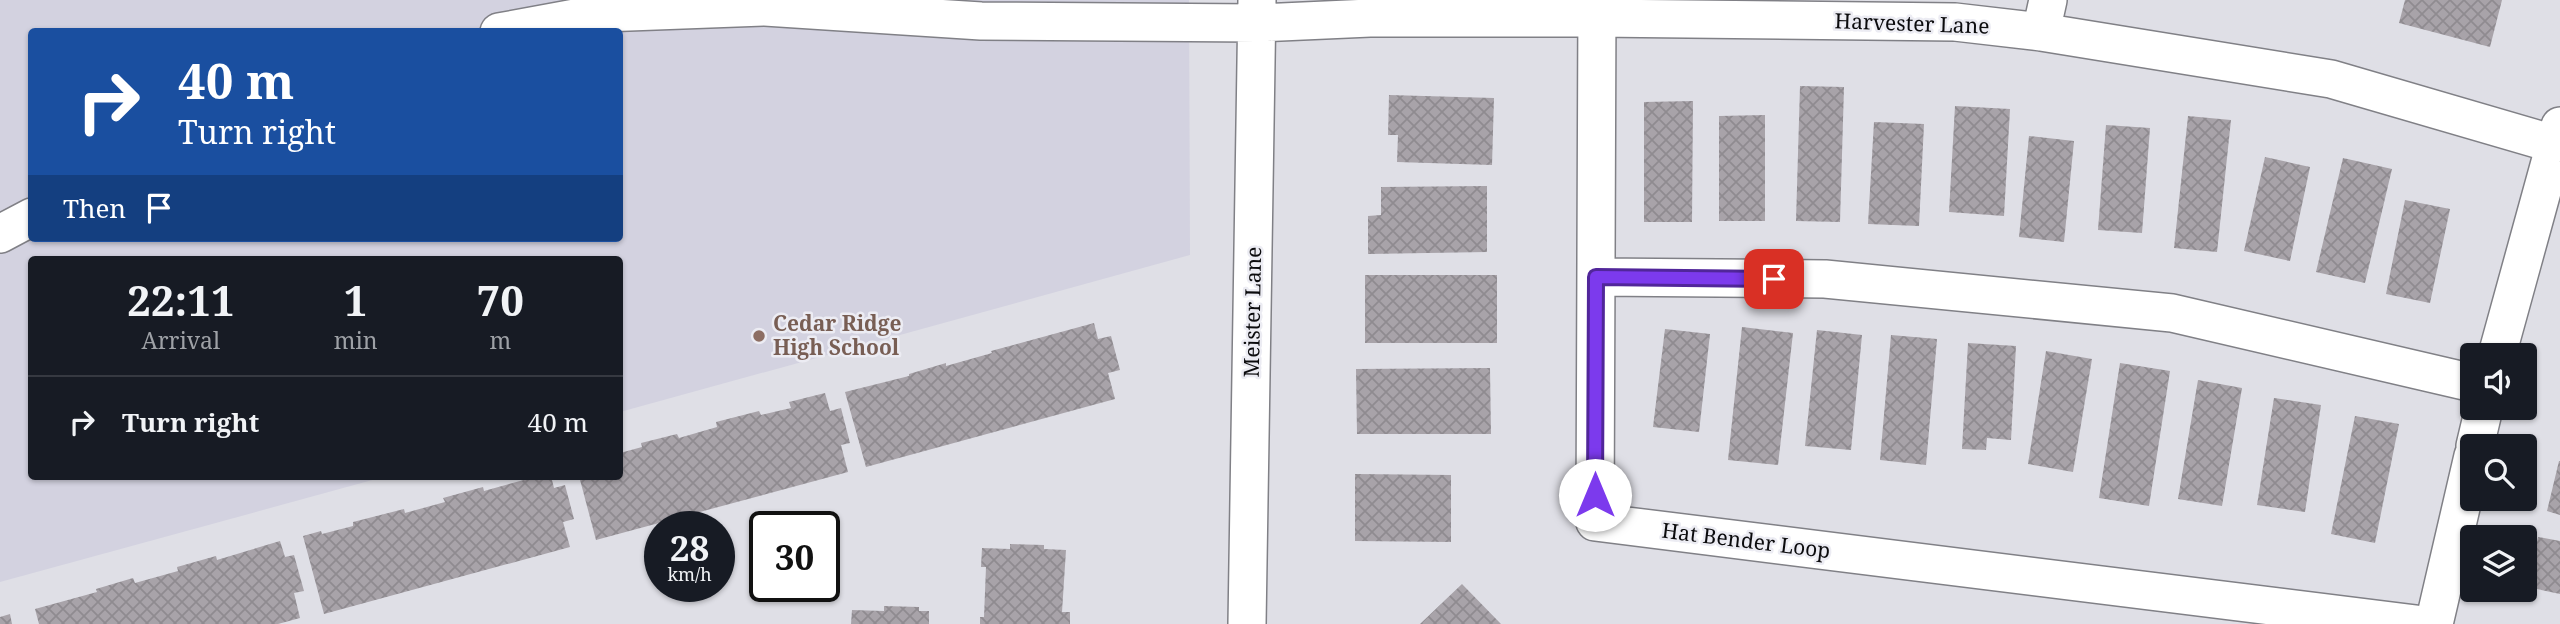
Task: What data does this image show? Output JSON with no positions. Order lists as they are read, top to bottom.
{
  "streets": {
    "street": ["Harvester Lane", "Meister Lane", "Hat Bender Loop"]
  },
  "crossings": [
    ["Harvester Lane", "Meister Lane"],
    ["Harvester Lane", "Hat Bender Loop"]
  ],
  "places": ["Cedar Ridge High School"],
  "page": {
    "turn": ["40 m", "Turn right"],
    "then": "Then",
    "eta": [
      "22:11",
      "Arrival",
      "1",
      "min",
      "70",
      "m"
    ],
    "list": [
      {
        "name": "Turn right",
        "value": "40 m"
      }
    ],
    "speed": "28 km/h",
    "limit": "30"
  }
}
